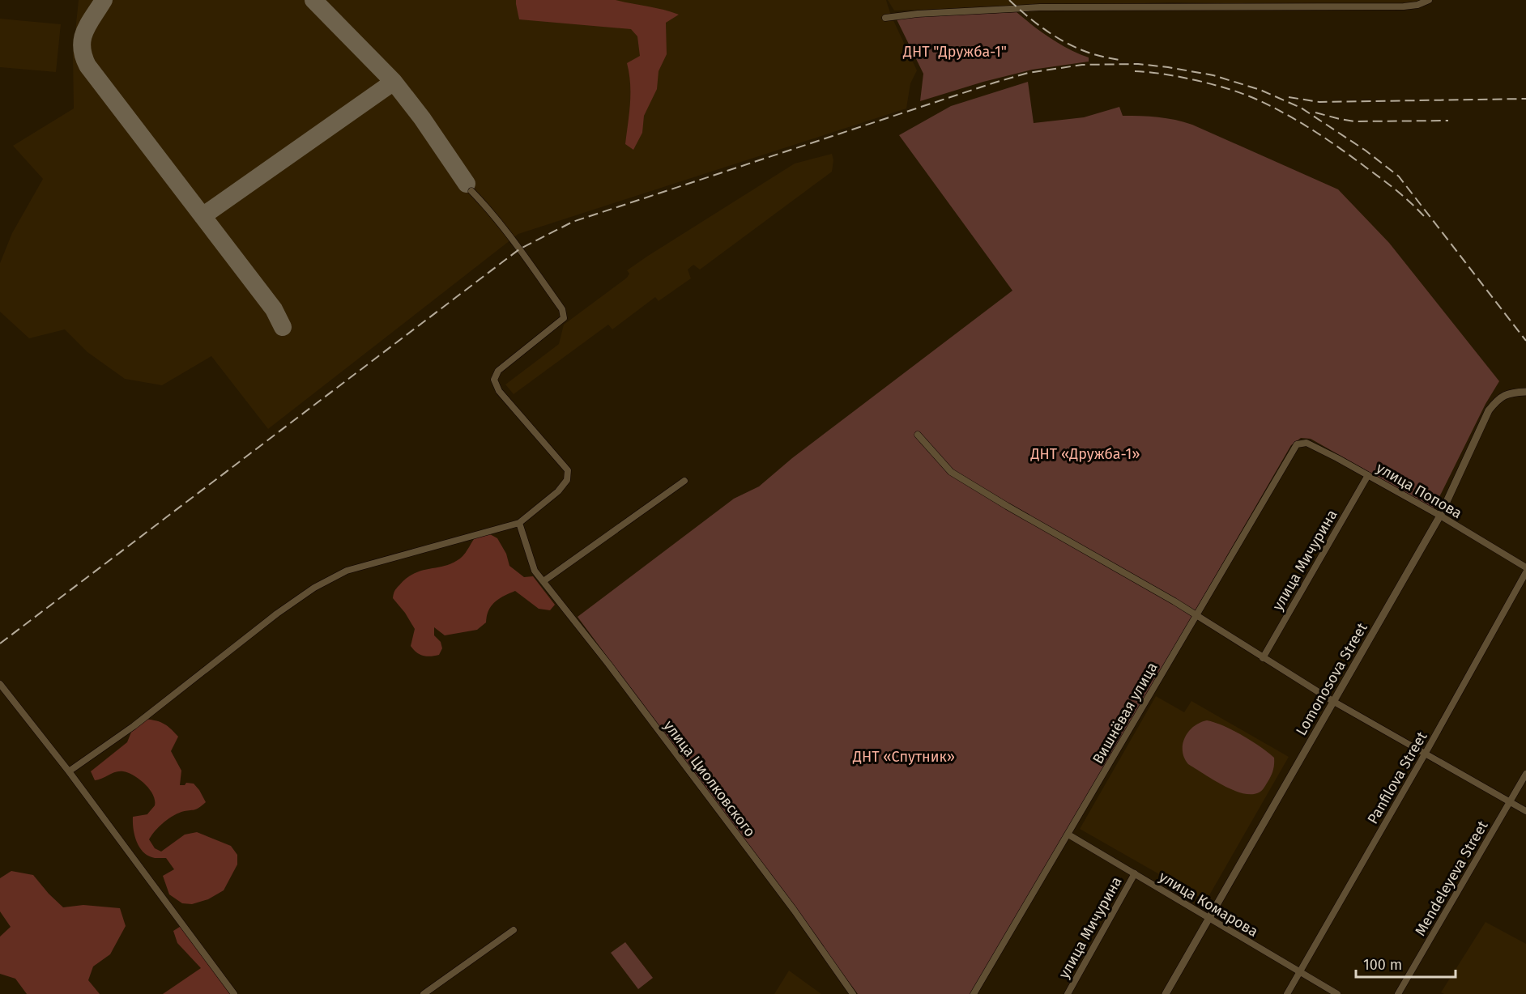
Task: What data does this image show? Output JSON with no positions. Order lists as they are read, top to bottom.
{
  "streets": {
    "street": [
      "улица Попова",
      "улица Мичурина",
      "Lomonosova Street",
      "Вишнёвая улица",
      "Panfilova Street",
      "улица Циолковского",
      "Mendeleyeva Street",
      "улица Комарова"
    ]
  },
  "crossings": [
    ["улица Попова", "улица Мичурина"],
    ["улица Попова", "Lomonosova Street"],
    ["улица Попова", "Вишнёвая улица"],
    ["улица Мичурина", "улица Комарова"],
    ["Lomonosova Street", "улица Комарова"],
    ["Вишнёвая улица", "улица Комарова"],
    ["Panfilova Street", "улица Комарова"]
  ],
  "parks": ["ДНТ \"Дружба-1\"", "ДНТ «Дружба-1»", "ДНТ «Спутник»"],
  "scale_bar": "100 m"
}
